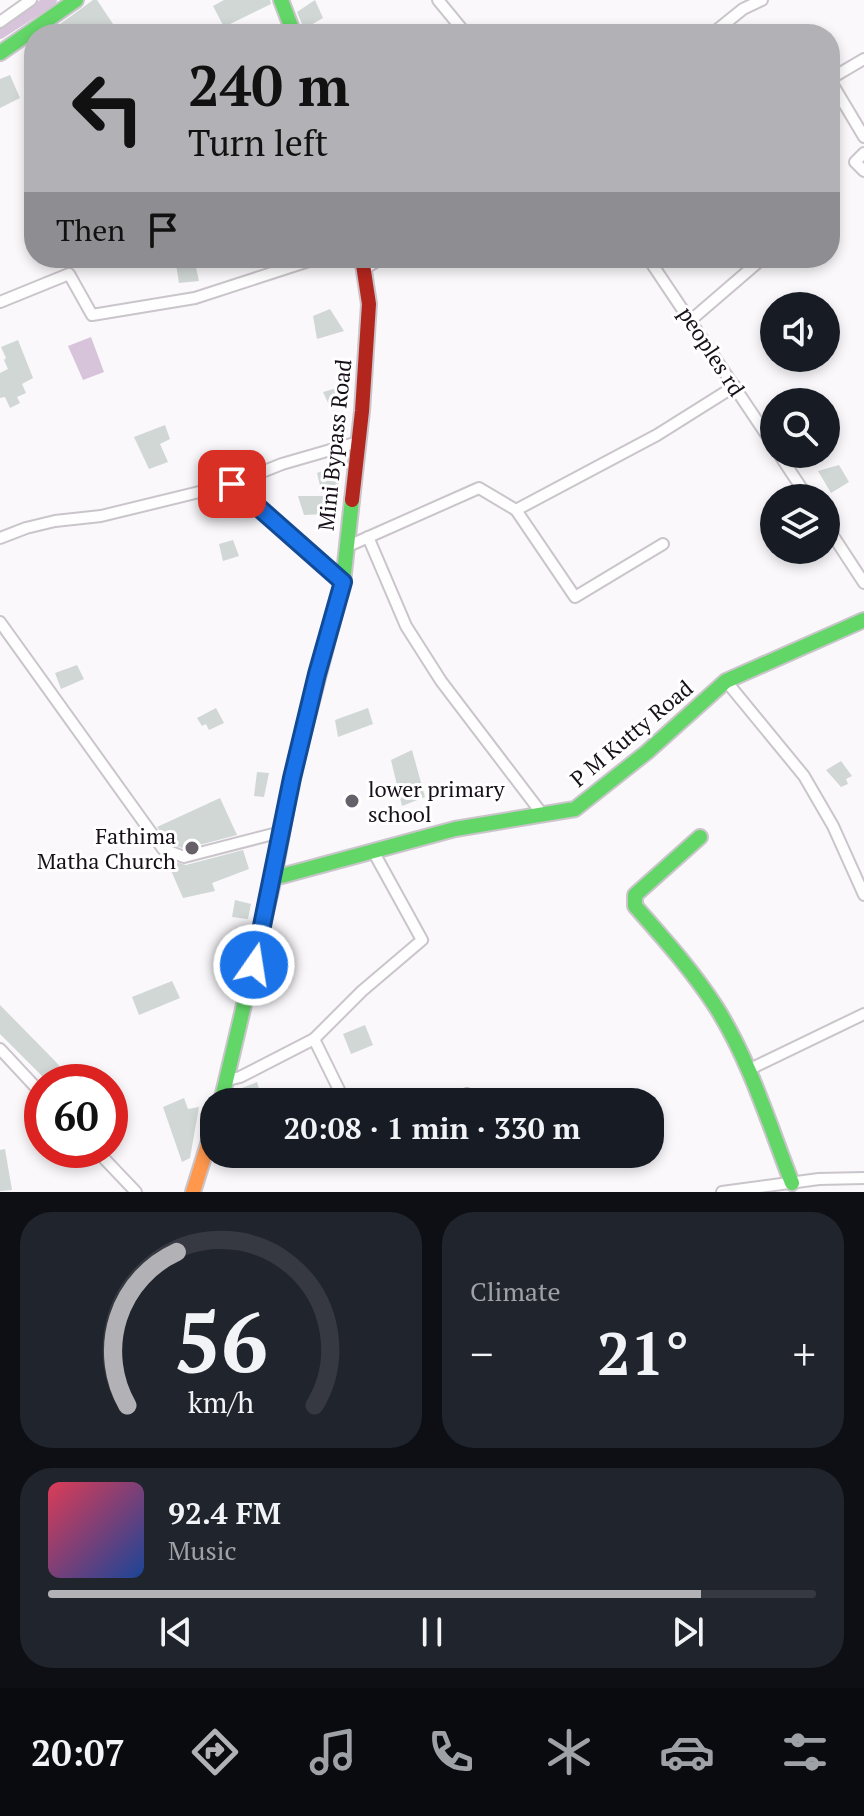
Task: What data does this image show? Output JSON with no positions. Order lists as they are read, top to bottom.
{
  "streets": {
    "street": ["peoples rd", "Mini Bypass Road", "P M Kutty Road"]
  },
  "crossings": [
    ["Mini Bypass Road", "P M Kutty Road"]
  ],
  "places": ["lower primary school", "Fathima Matha Church"],
  "page": {
    "turn": ["240 m", "Turn left"],
    "then": "Then",
    "limit": "60",
    "trip": "20:08 · 1 min · 330 m",
    "tile": "Climate",
    "heat": ["−", "21°", "+"],
    "song": ["92.4 FM", "Music"],
    "tabs": "20:07",
    "gauge": ["56", "km/h"]
  }
}
